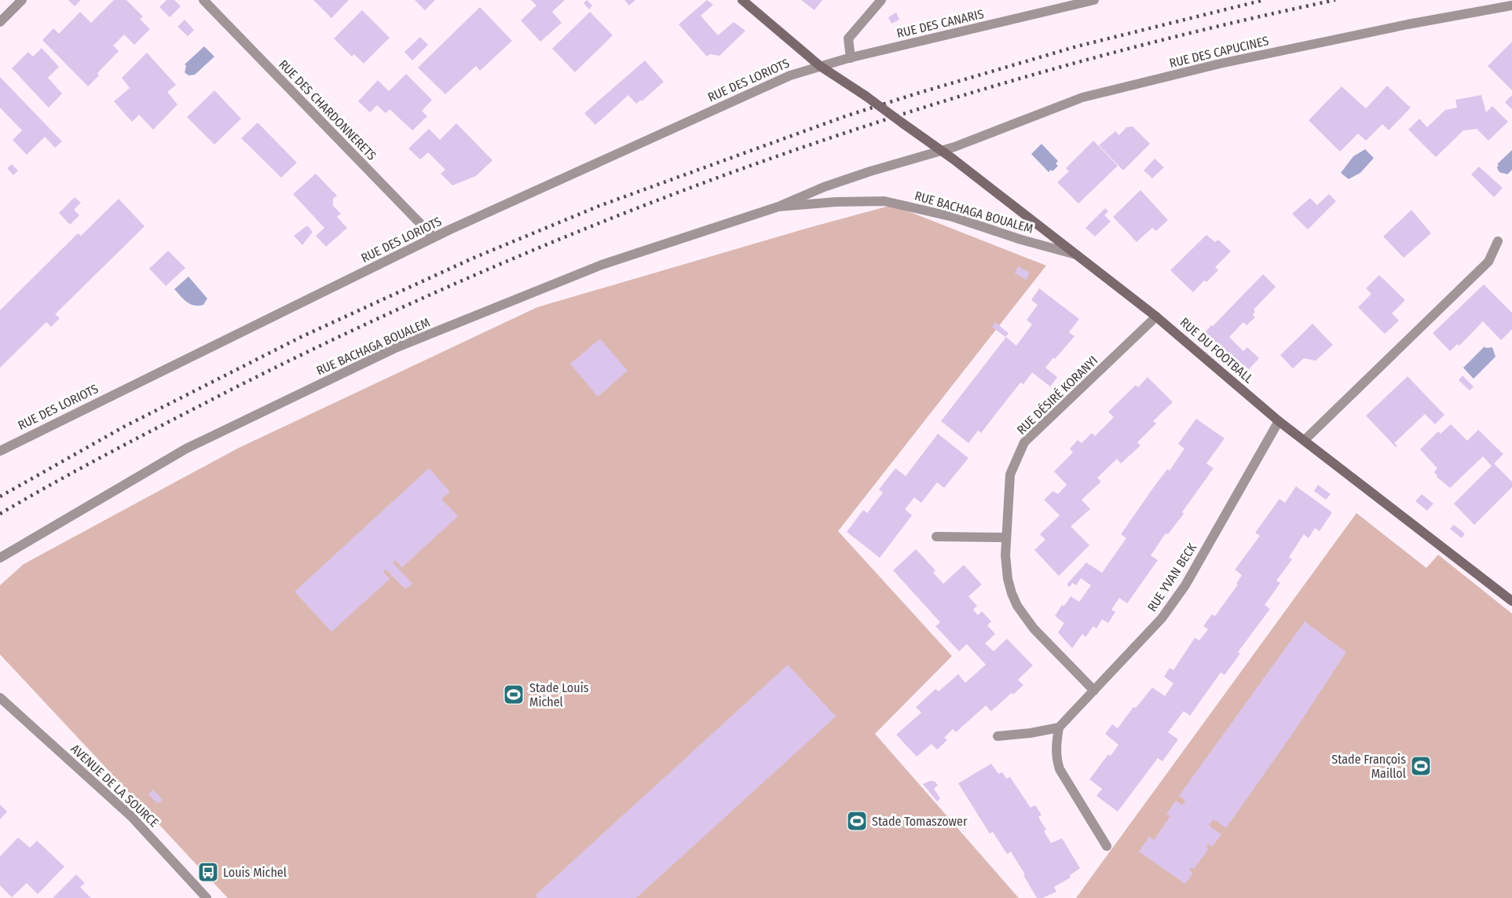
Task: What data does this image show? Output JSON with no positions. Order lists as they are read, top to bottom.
{
  "streets": {
    "street": [
      "RUE DES CANARIS",
      "RUE DES CAPUCINES",
      "RUE DES LORIOTS",
      "RUE DES CHARDONNERETS",
      "RUE BACHAGA BOUALEM",
      "RUE DU FOOTBALL",
      "RUE DÉSIRÉ KORANYI",
      "RUE YVAN BECK",
      "AVENUE DE LA SOURCE"
    ]
  },
  "crossings": [
    ["RUE DES CANARIS", "RUE DES LORIOTS"],
    ["RUE DES CANARIS", "RUE DU FOOTBALL"],
    ["RUE DES CAPUCINES", "RUE BACHAGA BOUALEM"],
    ["RUE DES CAPUCINES", "RUE DU FOOTBALL"],
    ["RUE DES LORIOTS", "RUE DES CHARDONNERETS"],
    ["RUE DES LORIOTS", "RUE DU FOOTBALL"],
    ["RUE BACHAGA BOUALEM", "RUE DU FOOTBALL"],
    ["RUE DU FOOTBALL", "RUE DÉSIRÉ KORANYI"],
    ["RUE DU FOOTBALL", "RUE YVAN BECK"],
    ["RUE DÉSIRÉ KORANYI", "RUE YVAN BECK"]
  ],
  "places": {
    "sports": ["Stade Louis Michel", "Stade François Maillol", "Stade Tomaszower"],
    "bus stop": ["Louis Michel"]
  }
}
